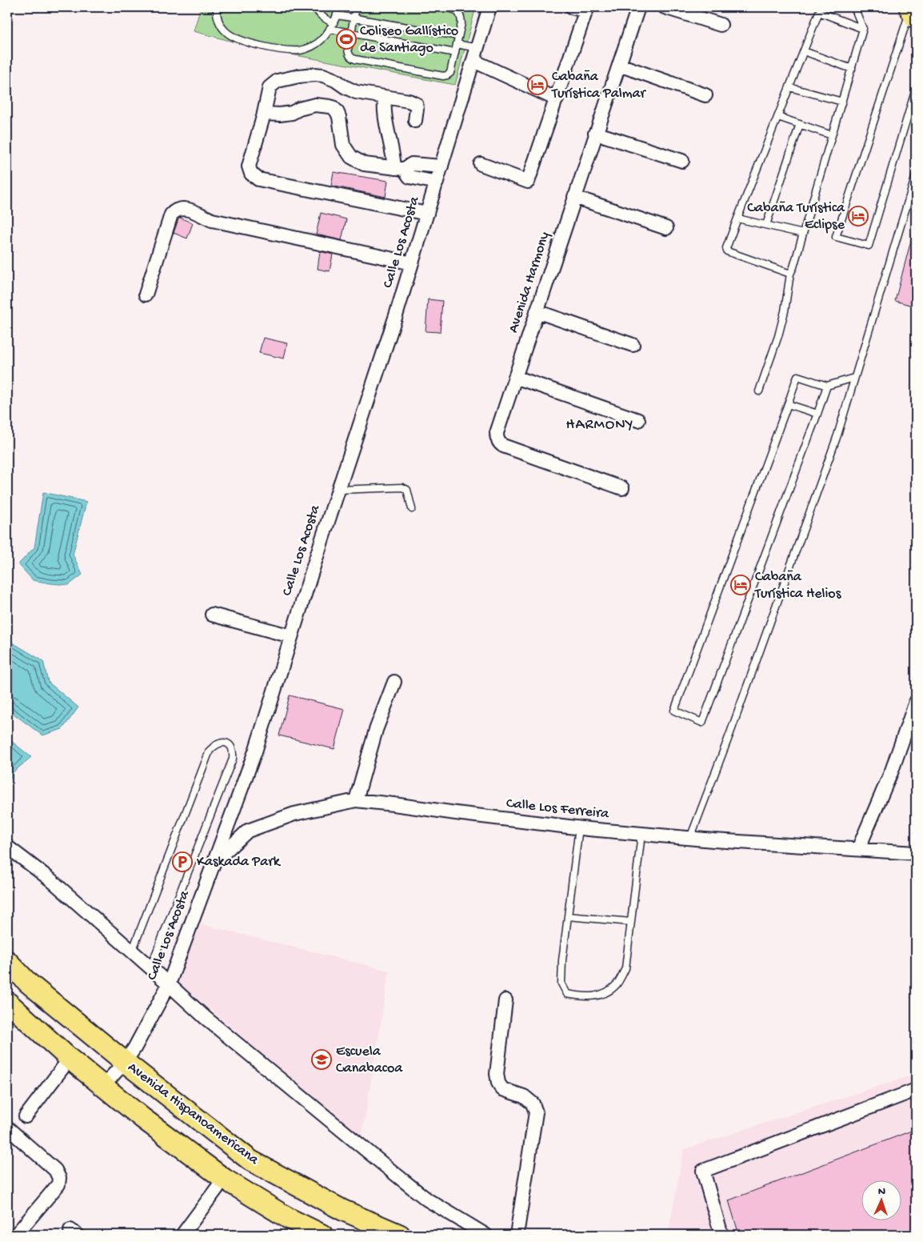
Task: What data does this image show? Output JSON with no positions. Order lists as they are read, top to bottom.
{
  "streets": {
    "main road": ["Avenida Hispanoamericana"],
    "street": ["Calle Los Acosta", "Avenida Harmony", "Calle Los Ferreira"]
  },
  "crossings": [
    ["Calle Los Acosta", "Calle Los Ferreira"],
    ["Calle Los Acosta", "Avenida Hispanoamericana"]
  ],
  "districts": ["HARMONY"],
  "places": {
    "sports": ["Coliseo Gallístico de Santiago"],
    "hotel": ["Cabaña Turística Palmar", "Cabaña Turística Eclipse", "Cabaña Turística Helios"],
    "parking": ["Kaskada Park"],
    "school or university": ["Escuela Canabacoa"]
  },
  "north": "top"
}
